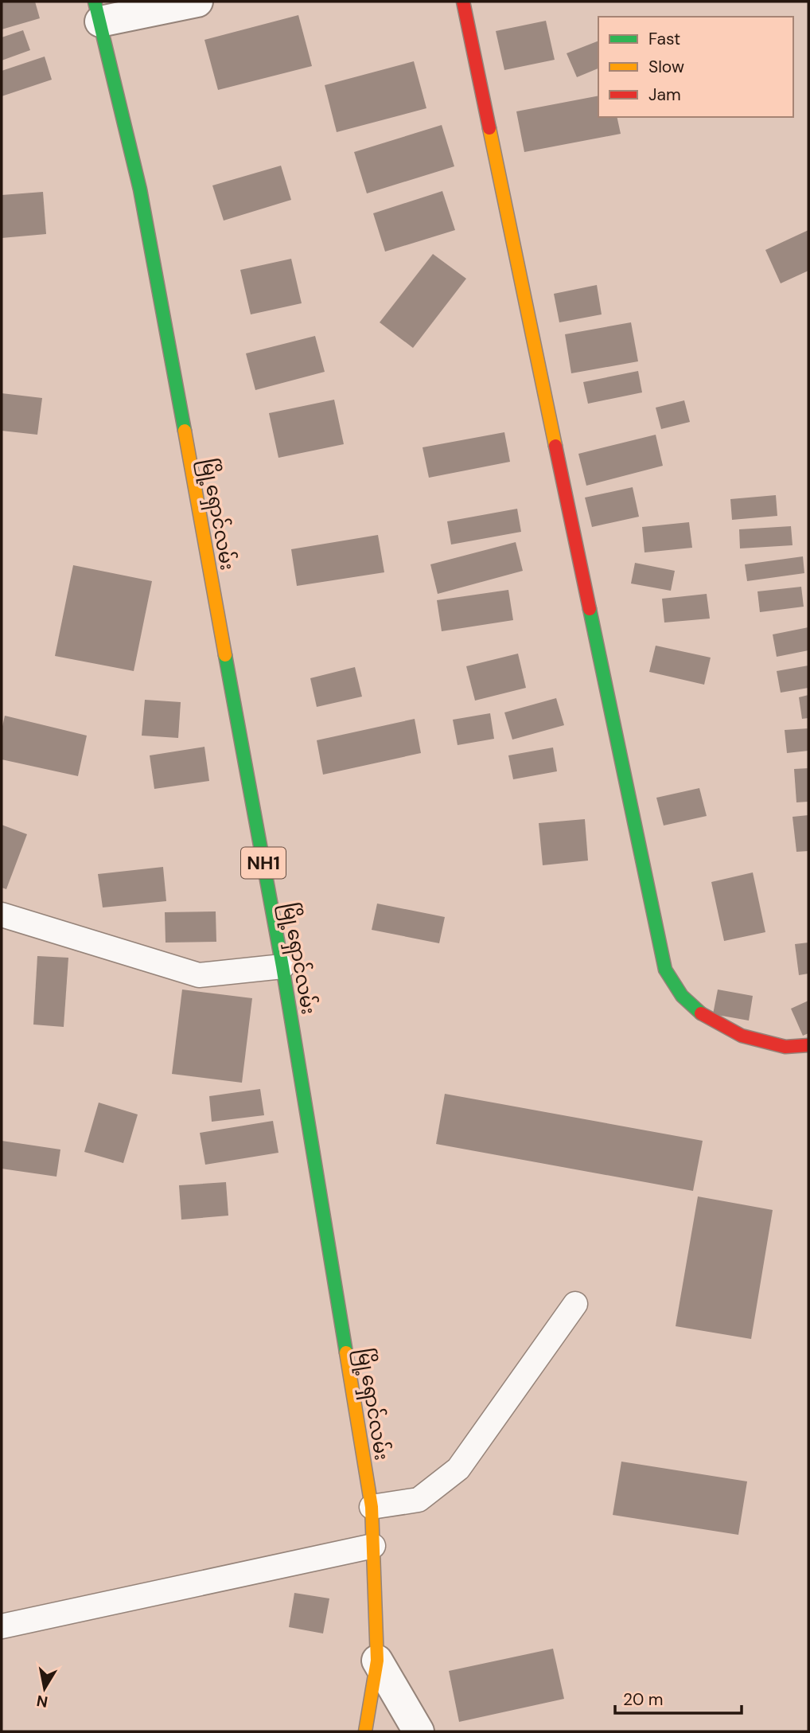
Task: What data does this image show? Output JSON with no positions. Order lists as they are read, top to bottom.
{
  "streets": {
    "main road": ["မြို့ရှောင်လမ်း", "NH1"]
  },
  "legend": ["Fast", "Slow", "Jam"],
  "scale_bar": "20 m",
  "north": "bottom"
}
